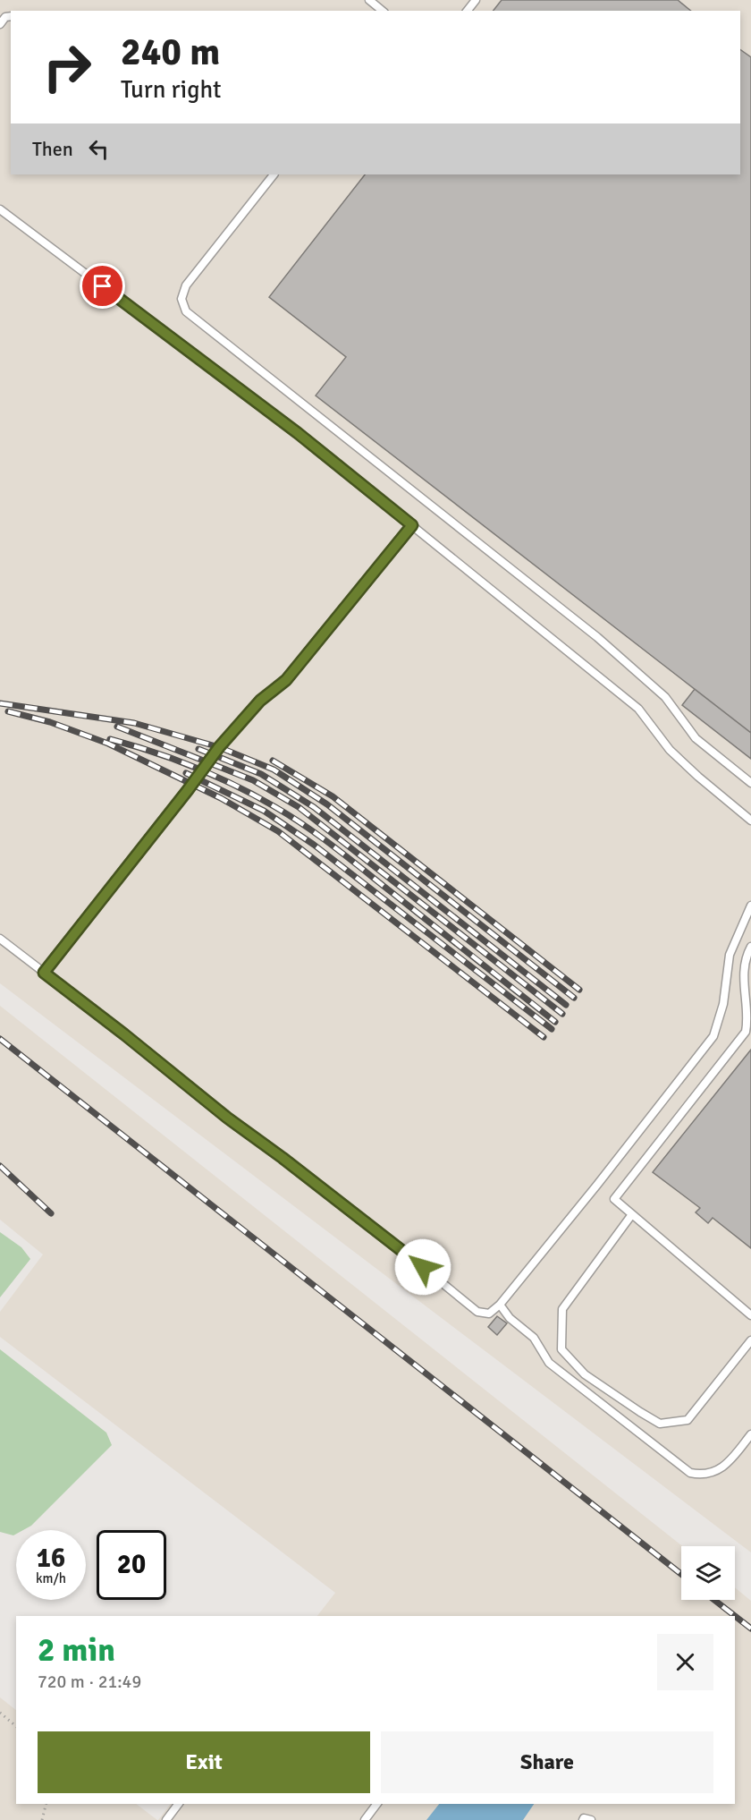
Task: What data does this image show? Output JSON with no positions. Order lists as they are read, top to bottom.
{
  "page": {
    "turn": ["240 m", "Turn right"],
    "then": "Then",
    "speed": "16 km/h",
    "limit": "20",
    "heading": ["2 min", "720 m · 21:49"],
    "buttons": ["Exit", "Share"]
  }
}
